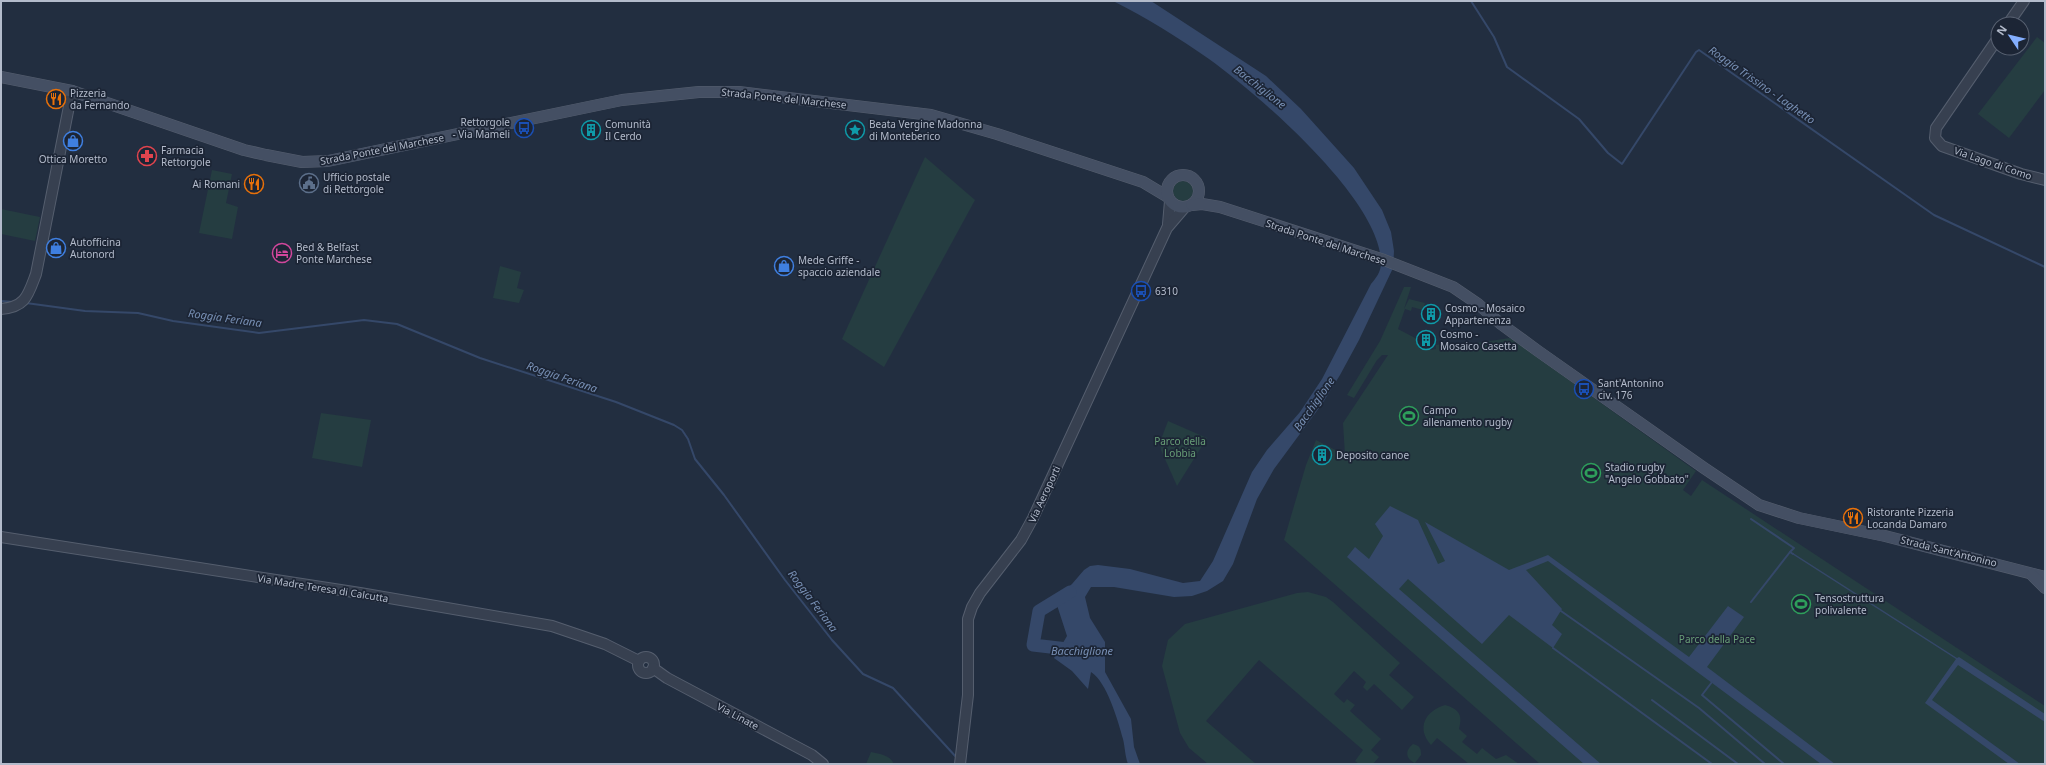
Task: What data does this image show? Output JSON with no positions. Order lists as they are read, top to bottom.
{
  "streets": {
    "main road": ["Strada Ponte del Marchese", "Strada Sant'Antonino"],
    "street": [
      "Via Lago di Como",
      "Via Aeroporti",
      "Via Madre Teresa di Calcutta",
      "Via Linate"
    ]
  },
  "crossings": [
    ["Strada Ponte del Marchese", "Via Aeroporti"],
    ["Strada Ponte del Marchese", "Strada Sant'Antonino"],
    ["Via Madre Teresa di Calcutta", "Via Linate"]
  ],
  "water": ["Roggia Trissino - Laghetto", "Bacchiglione", "Roggia Feriana"],
  "parks": ["Parco della Lobbia", "Parco della Pace"],
  "places": {
    "restaurant": ["Pizzeria da Fernando", "Ai Romani", "Ristorante Pizzeria Locanda Damaro"],
    "bus stop": ["Rettorgole - Via Mameli", "6310", "Sant'Antonino civ. 176"],
    "building": [
      "Comunità Il Cerdo",
      "Cosmo - Mosaico Appartenenza",
      "Cosmo - Mosaico Casetta",
      "Deposito canoe"
    ],
    "place": ["Beata Vergine Madonna di Monteberico"],
    "shop": ["Ottica Moretto", "Autofficina Autonord", "Mede Griffe - spaccio aziendale"],
    "pharmacy": ["Farmacia Rettorgole"],
    "public building": ["Ufficio postale di Rettorgole"],
    "hotel": ["Bed & Belfast Ponte Marchese"],
    "sports": ["Campo allenamento rugby", "Stadio rugby \"Angelo Gobbato\"", "Tensostruttura polivalente"]
  },
  "north": "top left"
}
